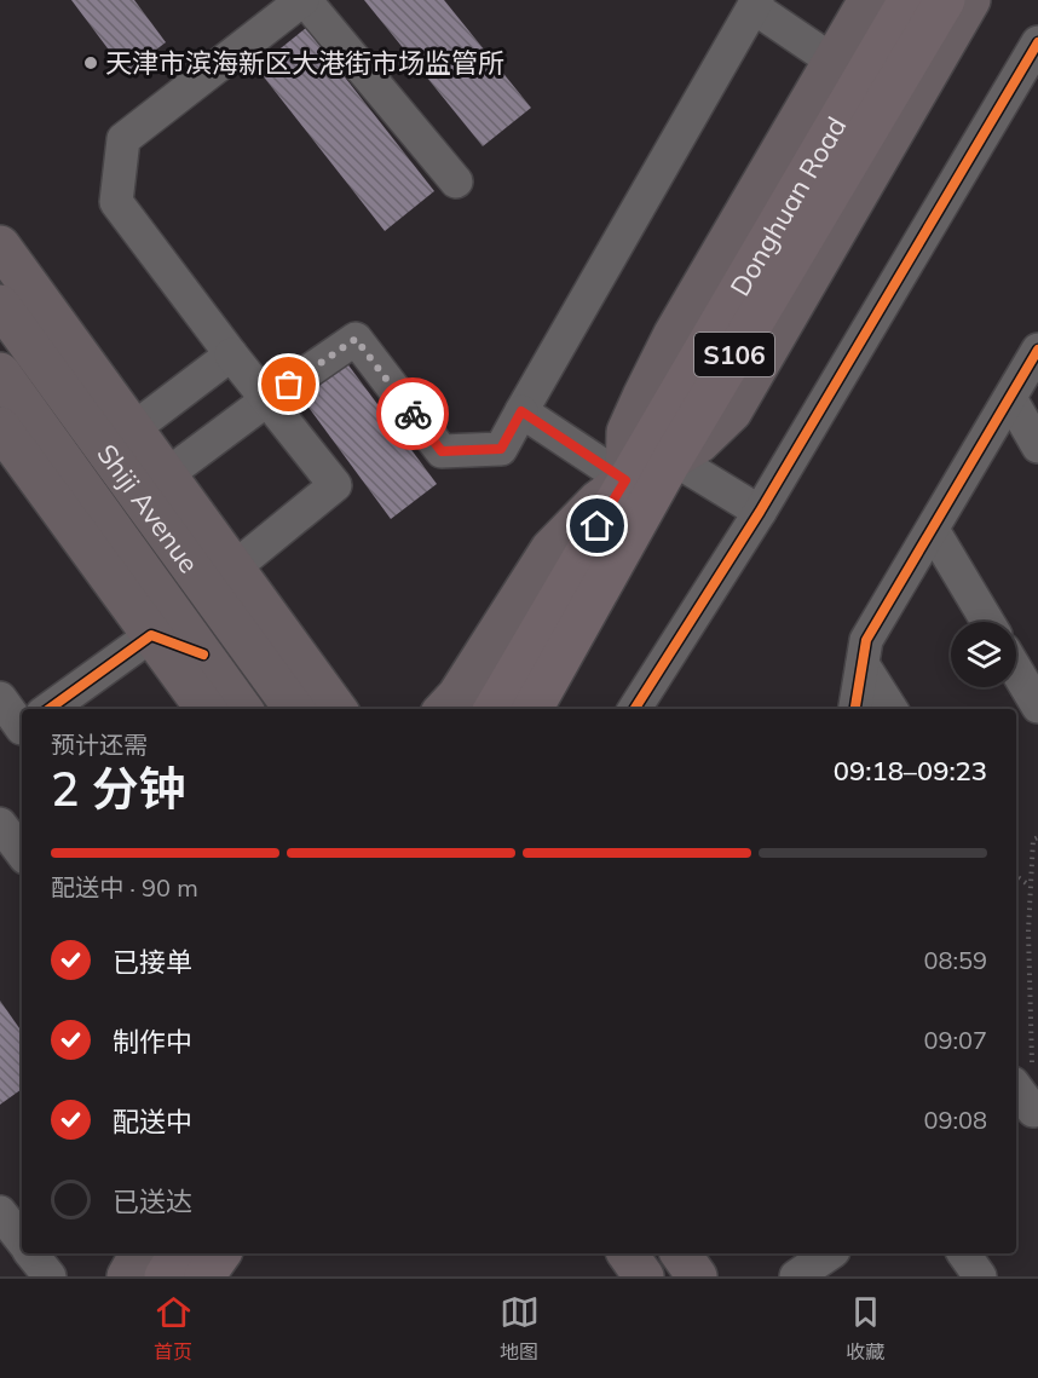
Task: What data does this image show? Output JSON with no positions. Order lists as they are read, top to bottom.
{
  "streets": {
    "highway": ["Donghuan Road", "S106"],
    "main road": ["Shiji Avenue"]
  },
  "places": ["天津市滨海新区大港街市场监管所"],
  "page": {
    "heading": ["2 分钟", "预计还需", "09:18–09:23"],
    "bar": "配送中 · 90 m",
    "list": [
      ["已接单", "08:59"],
      ["制作中", "09:07"],
      ["配送中", "09:08"],
      "已送达"
    ],
    "tabs": ["首页", "地图", "收藏"]
  }
}
